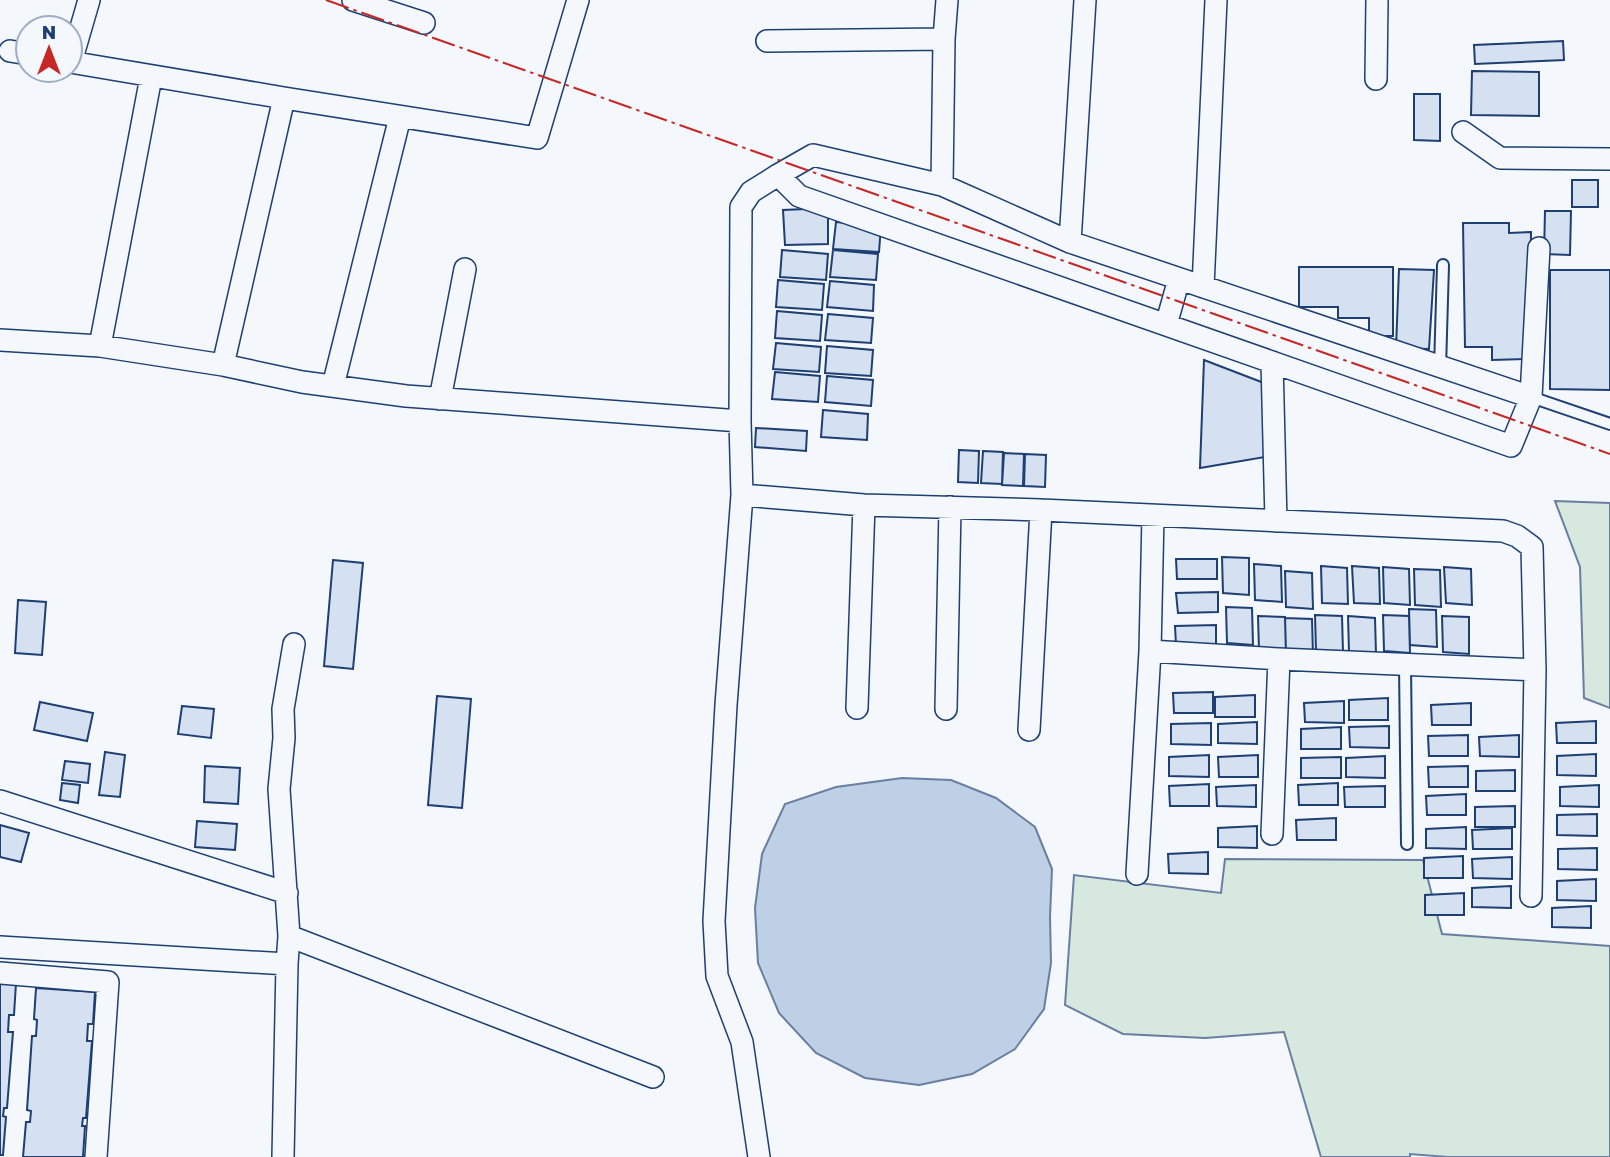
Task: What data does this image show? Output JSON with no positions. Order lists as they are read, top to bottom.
{
  "north": "top"
}
